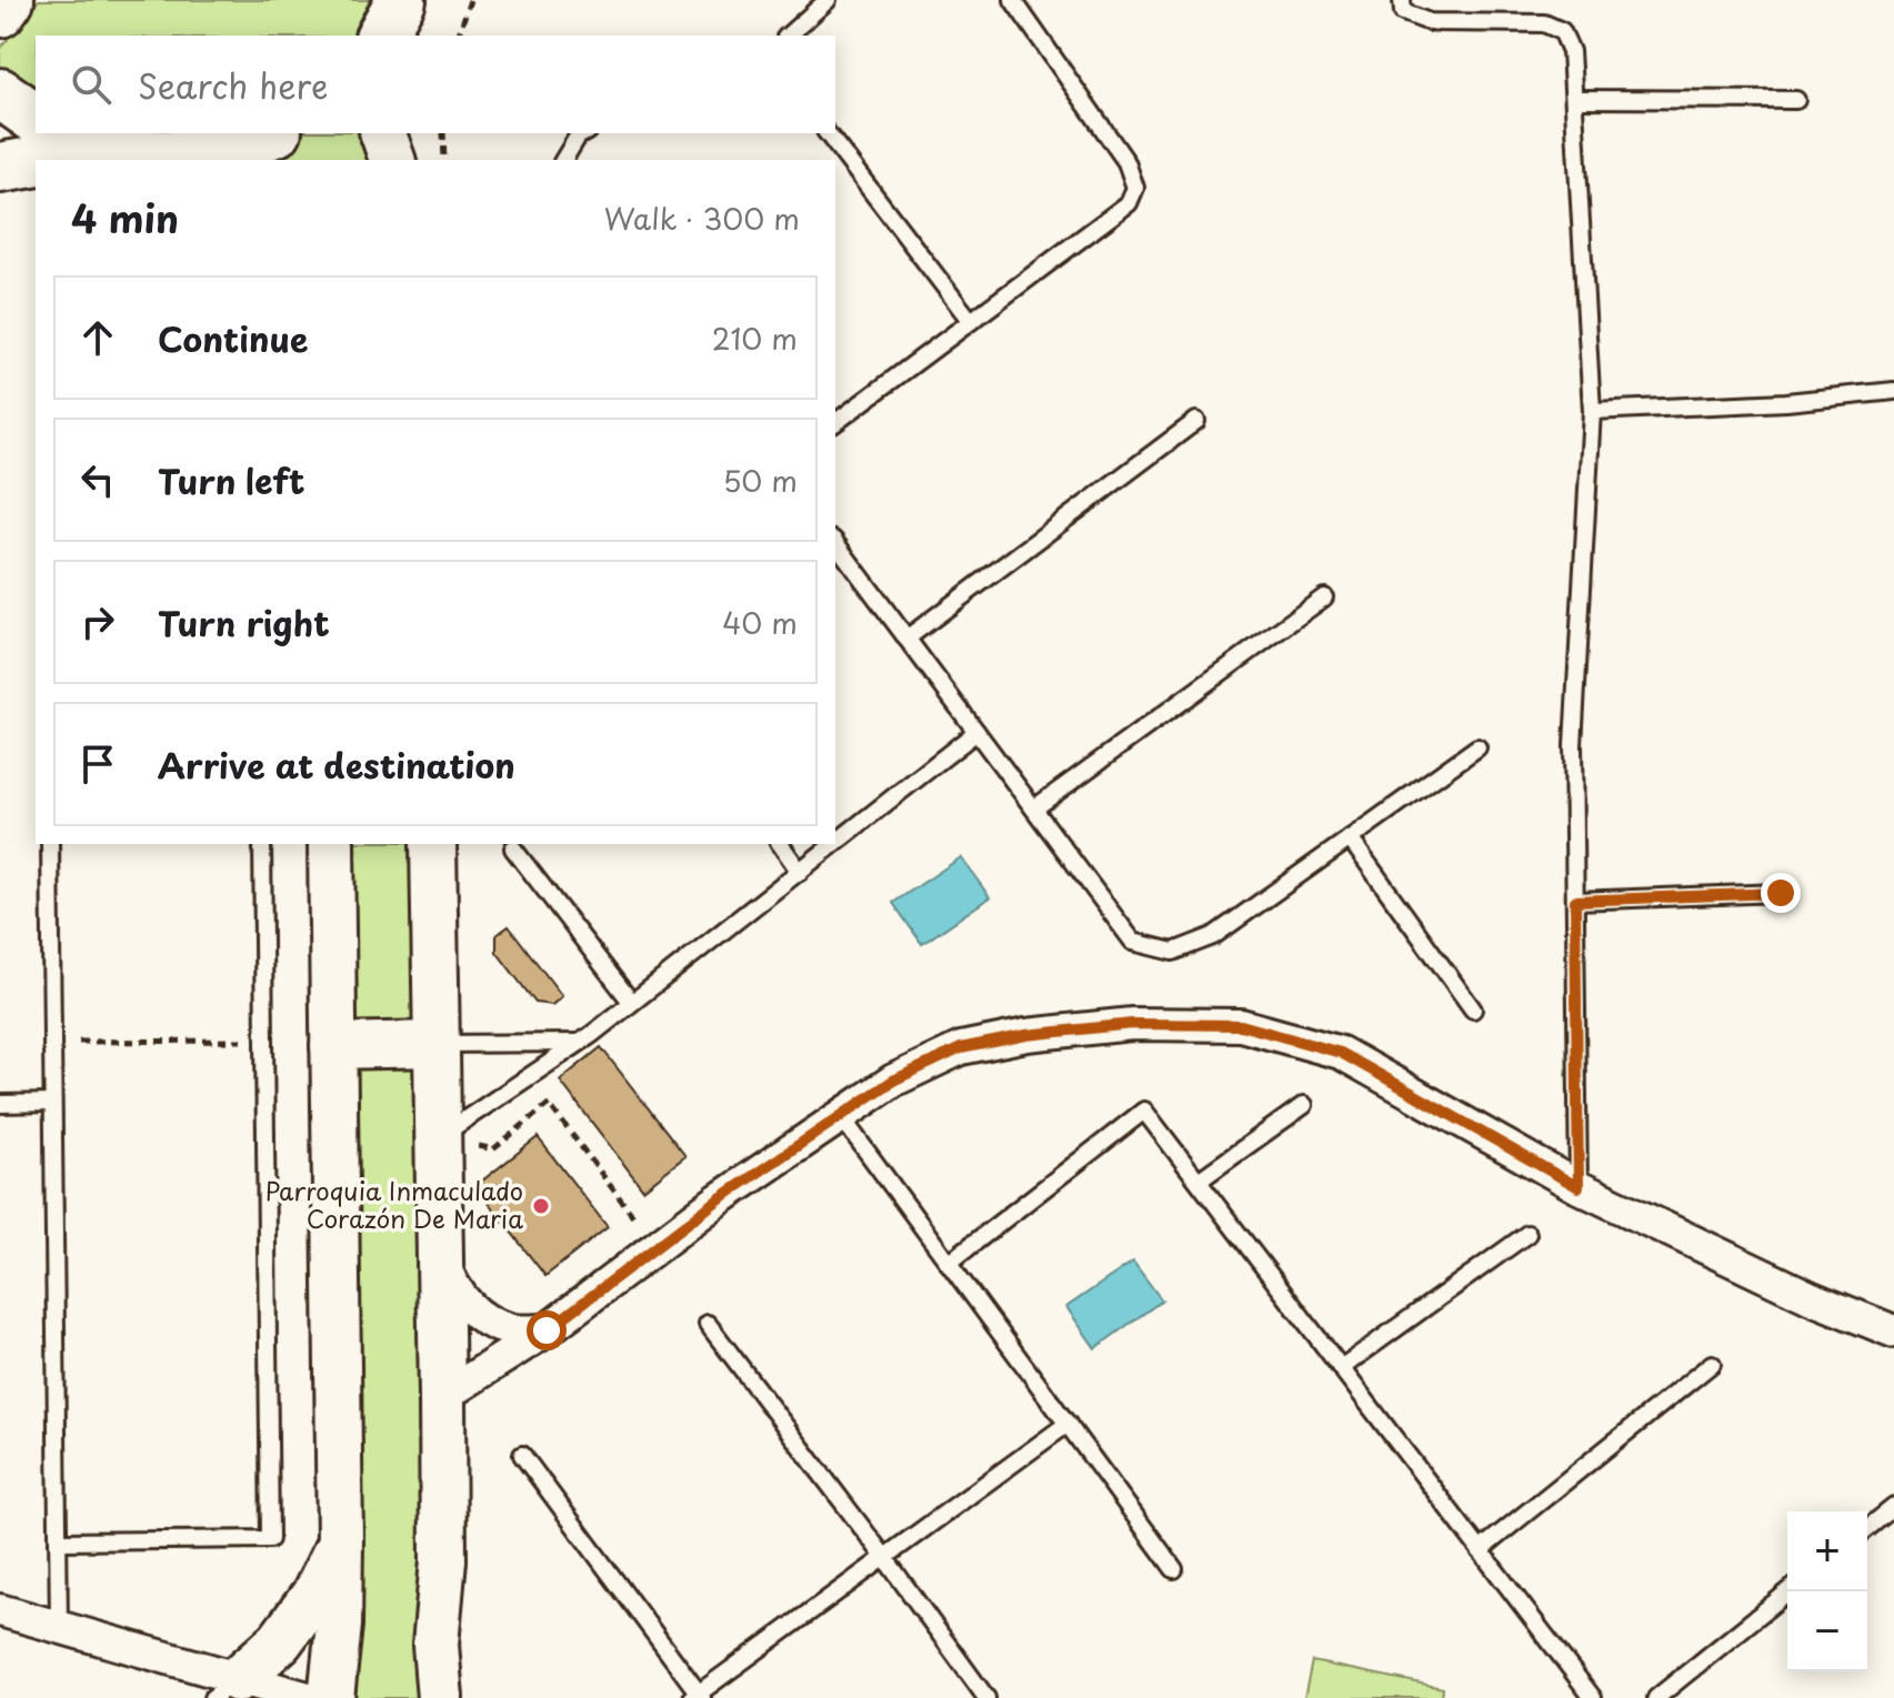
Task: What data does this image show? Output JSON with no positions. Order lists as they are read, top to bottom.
{
  "places": ["Parroquia Inmaculado Corazón De Maria"],
  "page": {
    "search": "Search here",
    "heading": ["4 min", "Walk · 300 m"],
    "list": [
      ["Continue", "210 m"],
      ["Turn left", "50 m"],
      ["Turn right", "40 m"],
      "Arrive at destination"
    ],
    "map_buttons": ["+", "−"]
  }
}
